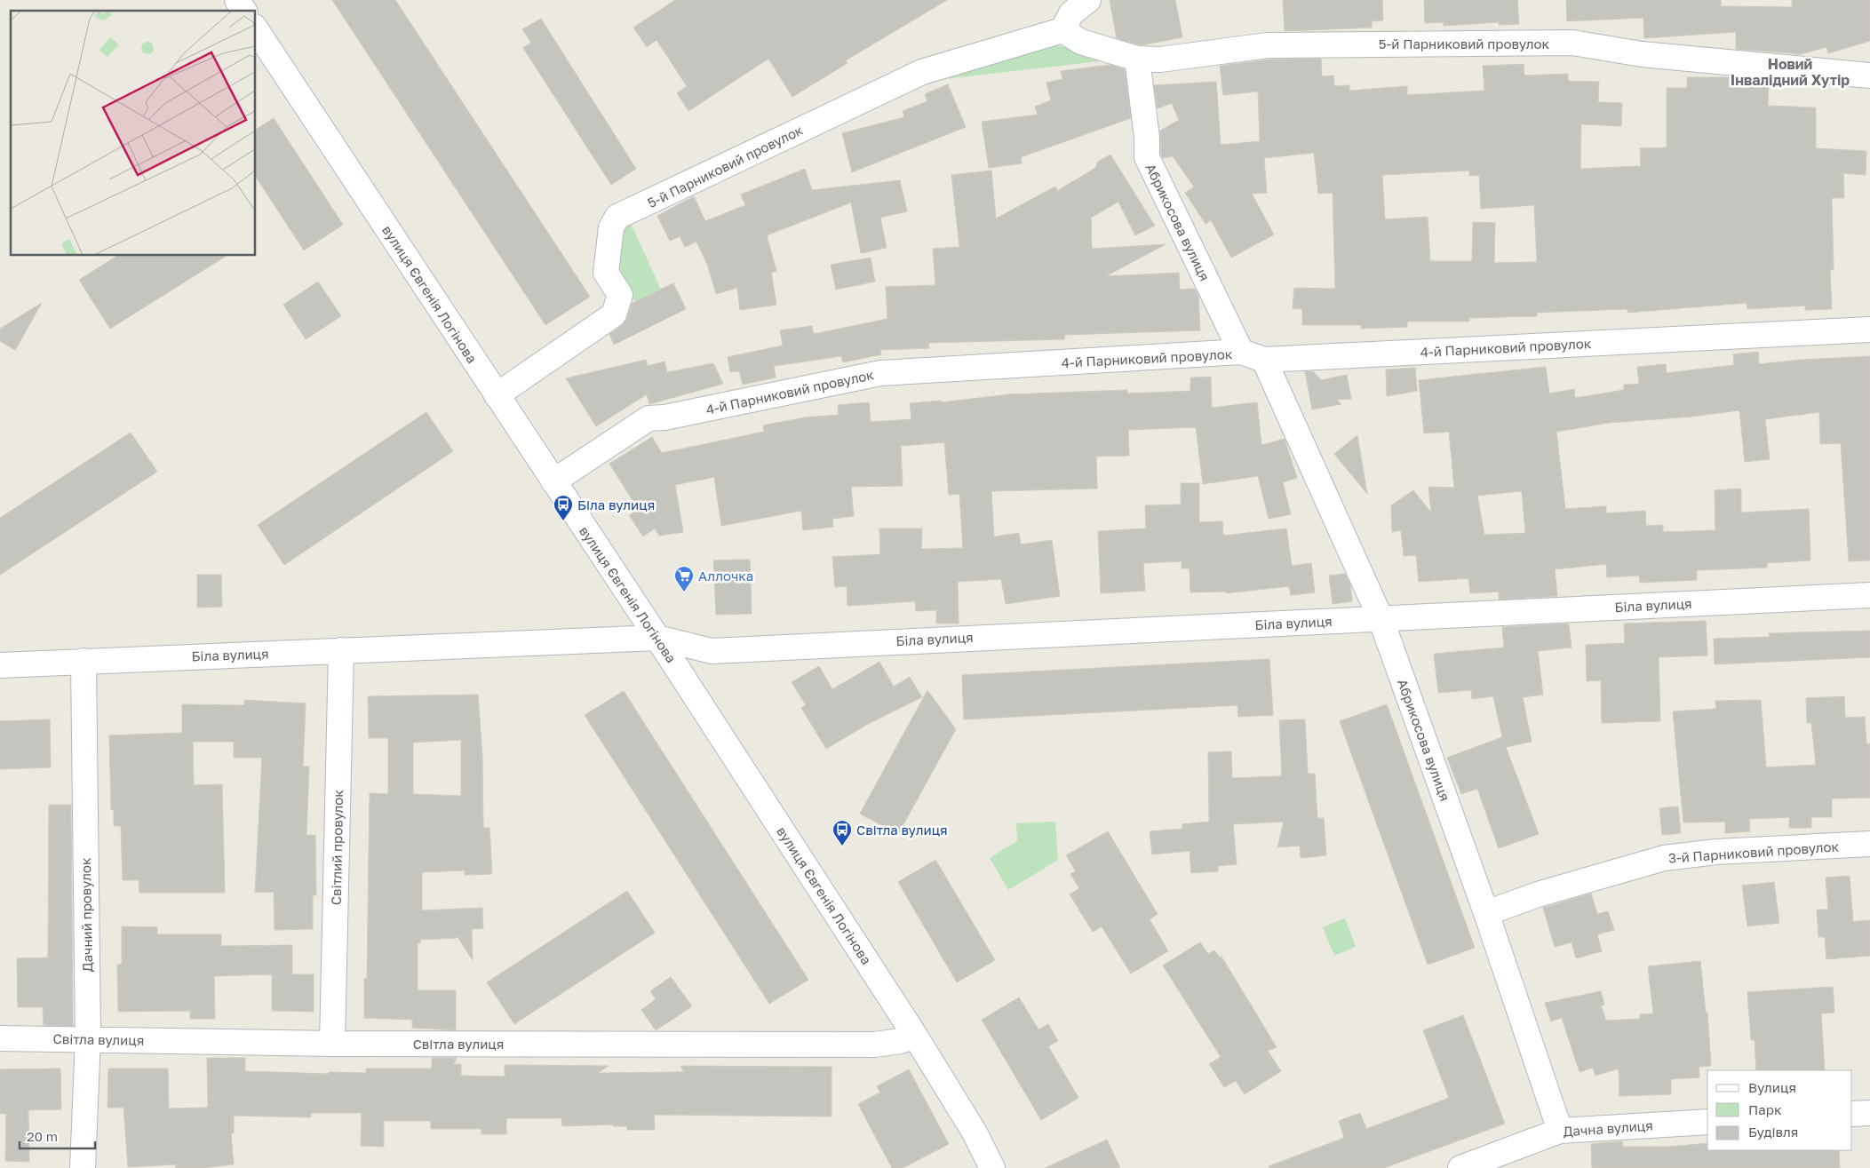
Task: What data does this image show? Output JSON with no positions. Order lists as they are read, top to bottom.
{
  "streets": {
    "street": [
      "5-й Парниковий провулок",
      "Абрикосова вулиця",
      "вулиця Євгенія Логінова",
      "4-й Парниковий провулок",
      "Біла вулиця",
      "Світлий провулок",
      "3-й Парниковий провулок",
      "Дачний провулок",
      "Світла вулиця",
      "Дачна вулиця"
    ]
  },
  "crossings": [
    ["5-й Парниковий провулок", "Абрикосова вулиця"],
    ["5-й Парниковий провулок", "вулиця Євгенія Логінова"],
    ["Абрикосова вулиця", "4-й Парниковий провулок"],
    ["Абрикосова вулиця", "Біла вулиця"],
    ["Абрикосова вулиця", "3-й Парниковий провулок"],
    ["Абрикосова вулиця", "Дачна вулиця"],
    ["вулиця Євгенія Логінова", "4-й Парниковий провулок"],
    ["вулиця Євгенія Логінова", "Біла вулиця"],
    ["вулиця Євгенія Логінова", "Світла вулиця"],
    ["Біла вулиця", "Світлий провулок"],
    ["Біла вулиця", "Дачний провулок"],
    ["Світлий провулок", "Світла вулиця"],
    ["Дачний провулок", "Світла вулиця"]
  ],
  "districts": ["Новий Інвалідний Хутір"],
  "places": {
    "bus stop": ["Біла вулиця", "Світла вулиця"],
    "supermarket": ["Аллочка"]
  },
  "legend": ["Вулиця", "Парк", "Будівля"],
  "scale_bar": "20 m"
}
